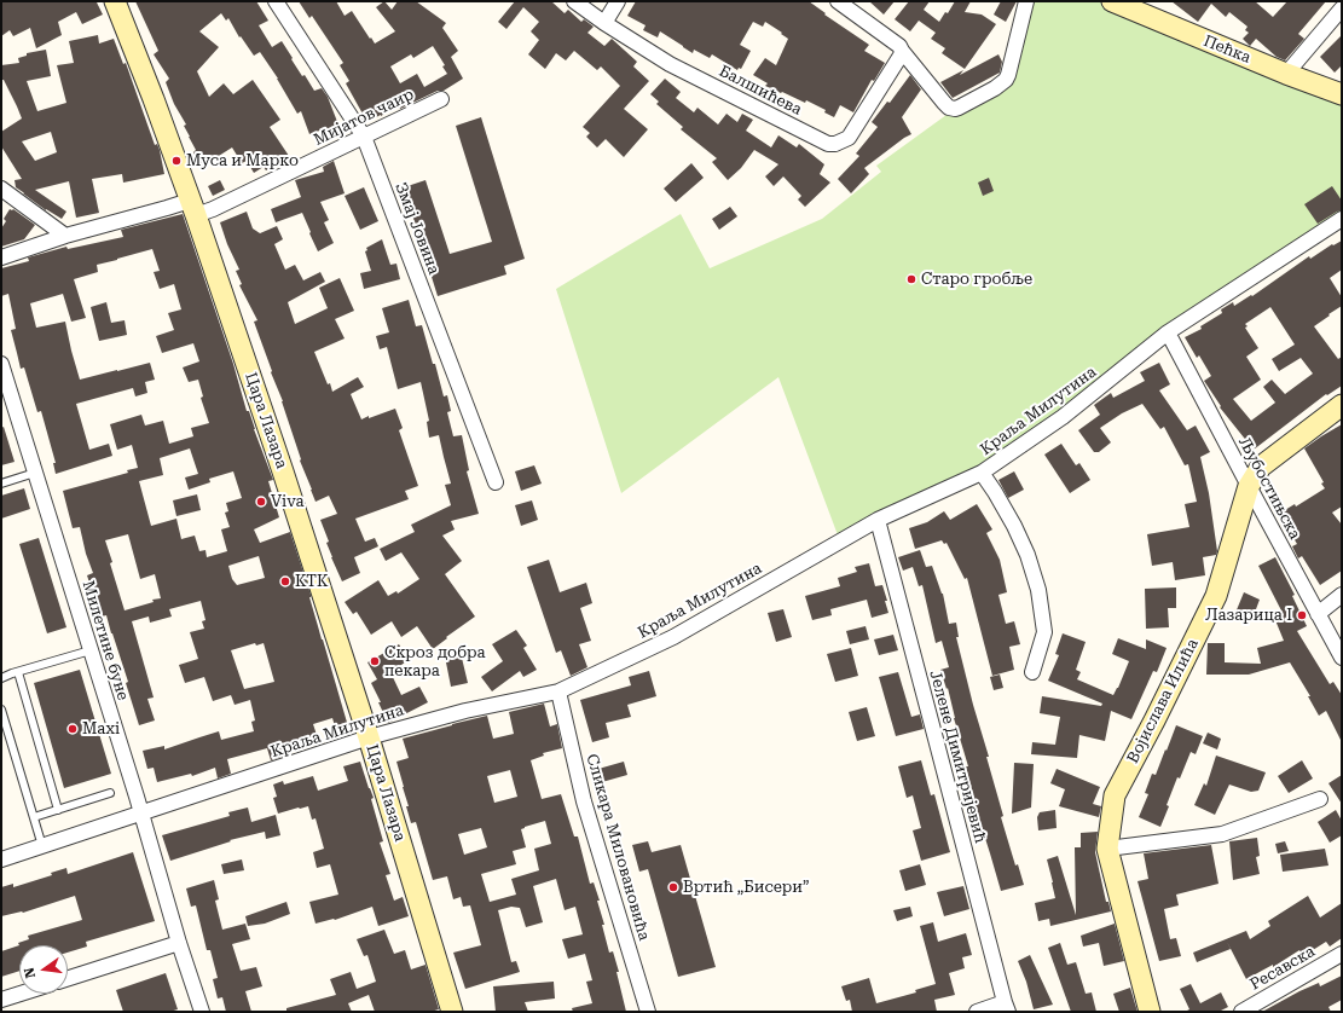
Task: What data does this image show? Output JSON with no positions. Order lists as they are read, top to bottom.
{
  "streets": {
    "main road": ["Пећка", "Цара Лазара", "Војислава Илића"],
    "street": [
      "Балшићева",
      "Мијатов чаир",
      "Змај Јовина",
      "Краља Милутина",
      "Љубостињска",
      "Милетине буне",
      "Јелене Димитријевић",
      "Сликара Миловановића",
      "Ресавска"
    ]
  },
  "crossings": [
    ["Мијатов чаир", "Змај Јовина"],
    ["Мијатов чаир", "Цара Лазара"],
    ["Краља Милутина", "Цара Лазара"],
    ["Краља Милутина", "Љубостињска"],
    ["Краља Милутина", "Милетине буне"],
    ["Краља Милутина", "Јелене Димитријевић"],
    ["Краља Милутина", "Сликара Миловановића"],
    ["Љубостињска", "Војислава Илића"]
  ],
  "places": [
    "Муса и Марко",
    "Старо гробље",
    "Viva",
    "KTK",
    "Лазарица I",
    "Скроз добра пекара",
    "Maxi",
    "Вртић „Бисери”"
  ],
  "north": "left"
}
